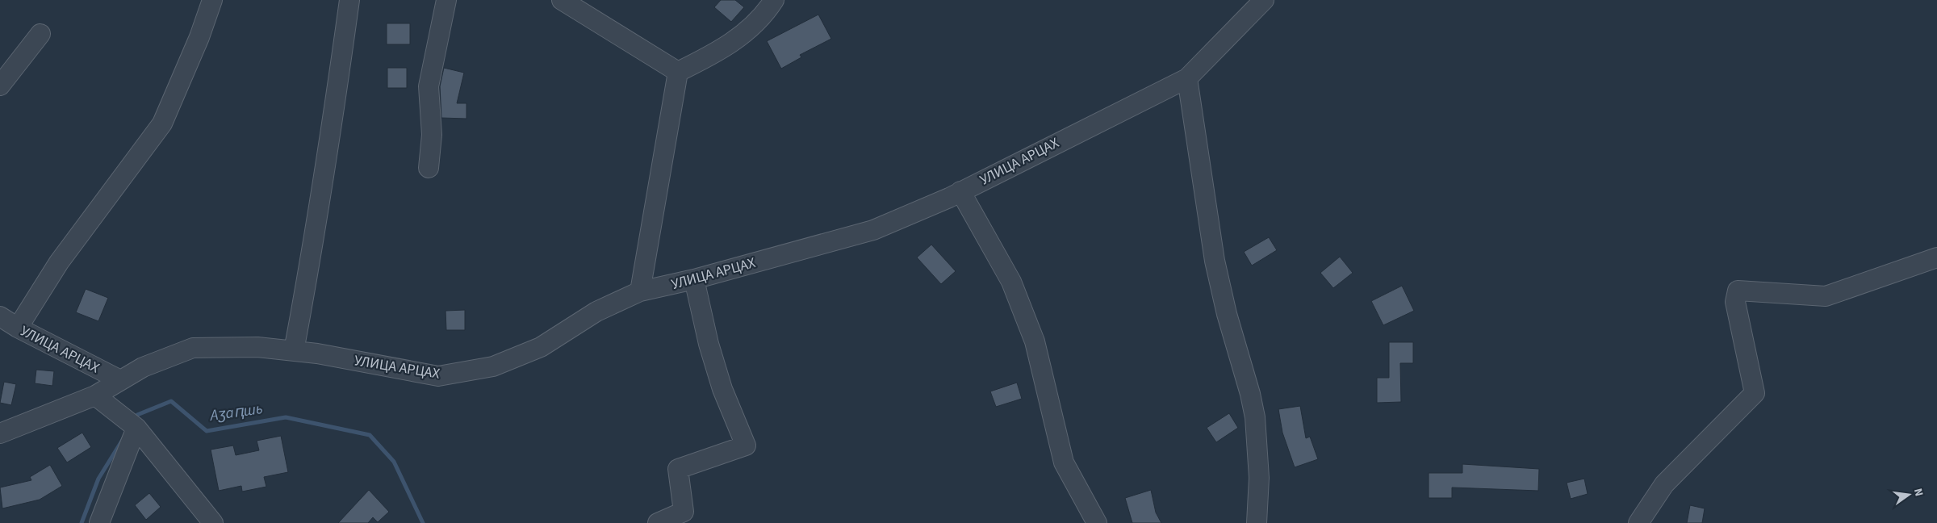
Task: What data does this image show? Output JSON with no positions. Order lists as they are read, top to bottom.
{
  "streets": {
    "street": ["УЛИЦА АРЦАХ"]
  },
  "water": ["Аӡаԥшь"],
  "north": "right"
}
